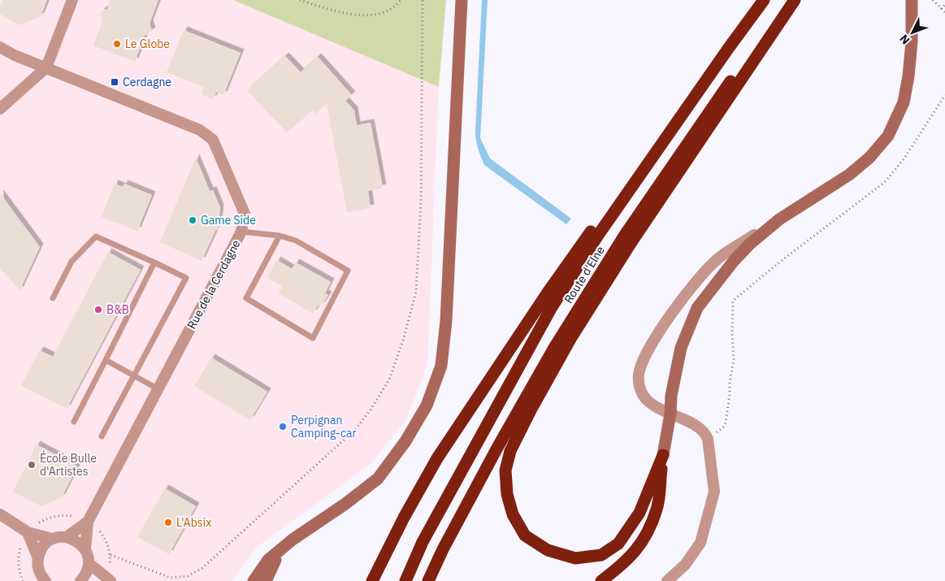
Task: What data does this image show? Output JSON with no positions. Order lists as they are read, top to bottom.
{
  "streets": {
    "highway": ["Route d'Elne"],
    "street": ["Rue de la Cerdagne"]
  },
  "places": {
    "other": [
      "Le Globe",
      "Game Side",
      "B&B",
      "Perpignan Camping-car",
      "École Bulle d'Artistes",
      "L'Absix"
    ],
    "transit": ["Cerdagne"]
  },
  "north": "bottom left"
}
